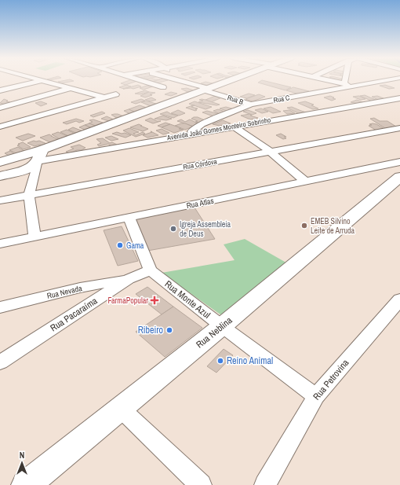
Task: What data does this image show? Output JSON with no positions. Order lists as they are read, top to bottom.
{
  "streets": {
    "main road": ["Rua Neblina"],
    "street": [
      "Rua C",
      "Rua B",
      "Avenida João Gomes Monteiro Sobrinho",
      "Rua Córdova",
      "Rua Atlas",
      "Rua Nevada",
      "Rua Monte Azul",
      "Rua Pacaraíma",
      "Rua Petrovina"
    ]
  },
  "crossings": [
    ["Rua C", "Rua B"],
    ["Rua C", "Avenida João Gomes Monteiro Sobrinho"],
    ["Rua Nevada", "Rua Pacaraíma"],
    ["Rua Monte Azul", "Rua Pacaraíma"],
    ["Rua Monte Azul", "Rua Neblina"],
    ["Rua Monte Azul", "Rua Petrovina"]
  ],
  "places": {
    "other": [
      "EMEB Silvino Leite de Arruda",
      "Igreja Assembleia de Deus",
      "Gama",
      "Ribeiro",
      "Reino Animal"
    ],
    "health": ["FarmaPopular"]
  },
  "north": "top"
}
